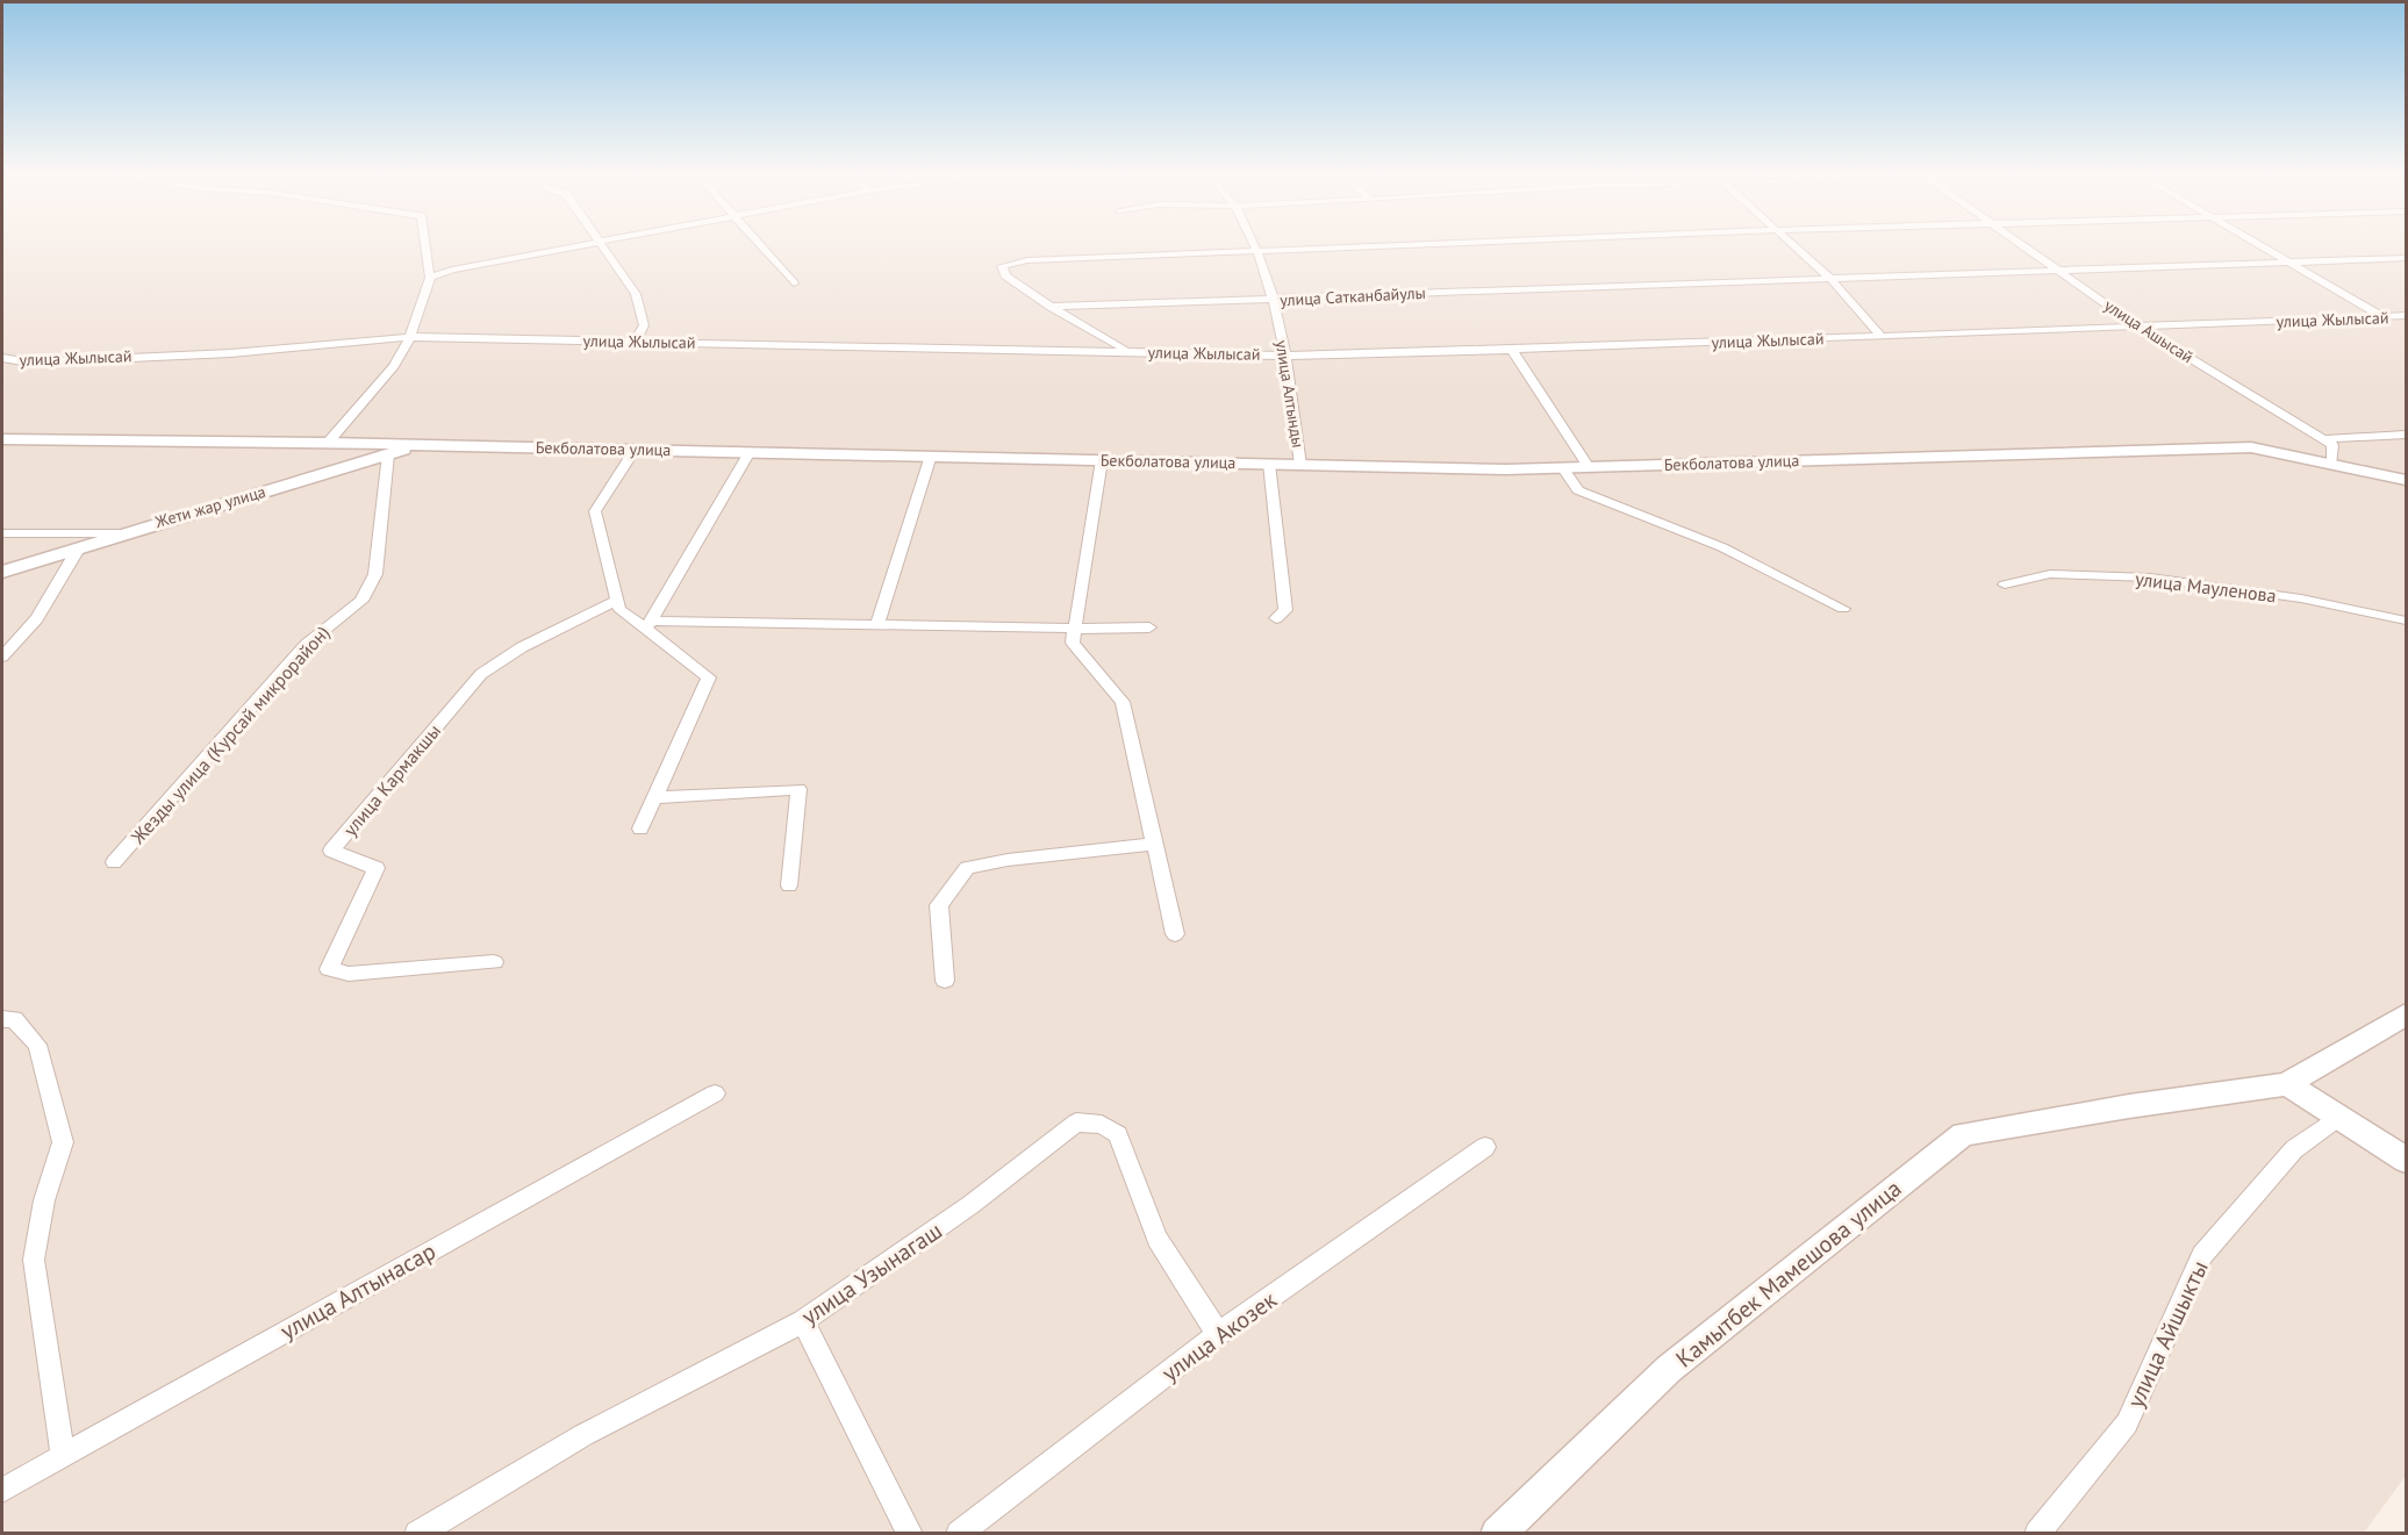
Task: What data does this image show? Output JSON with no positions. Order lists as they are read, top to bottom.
{
  "streets": {
    "street": [
      "улица Сатканбайулы",
      "улица Жылысай",
      "улица Ашысай",
      "улица Алтынды",
      "Бекболатова улица",
      "Жети жар улица",
      "улица Мауленова",
      "Жезды улица (Курсай микрорайон)",
      "улица Кармакшы",
      "улица Узынагаш",
      "Камытбек Мамешова улица",
      "улица Алтынасар",
      "улица Айшыкты",
      "улица Акозек"
    ]
  },
  "crossings": [
    ["улица Сатканбайулы", "улица Ашысай"],
    ["улица Сатканбайулы", "улица Алтынды"],
    ["улица Жылысай", "улица Ашысай"],
    ["улица Жылысай", "улица Алтынды"],
    ["улица Алтынды", "Бекболатова улица"],
    ["Бекболатова улица", "Жети жар улица"],
    ["Жети жар улица", "Жезды улица (Курсай микрорайон)"],
    ["улица Узынагаш", "улица Акозек"]
  ]
}
